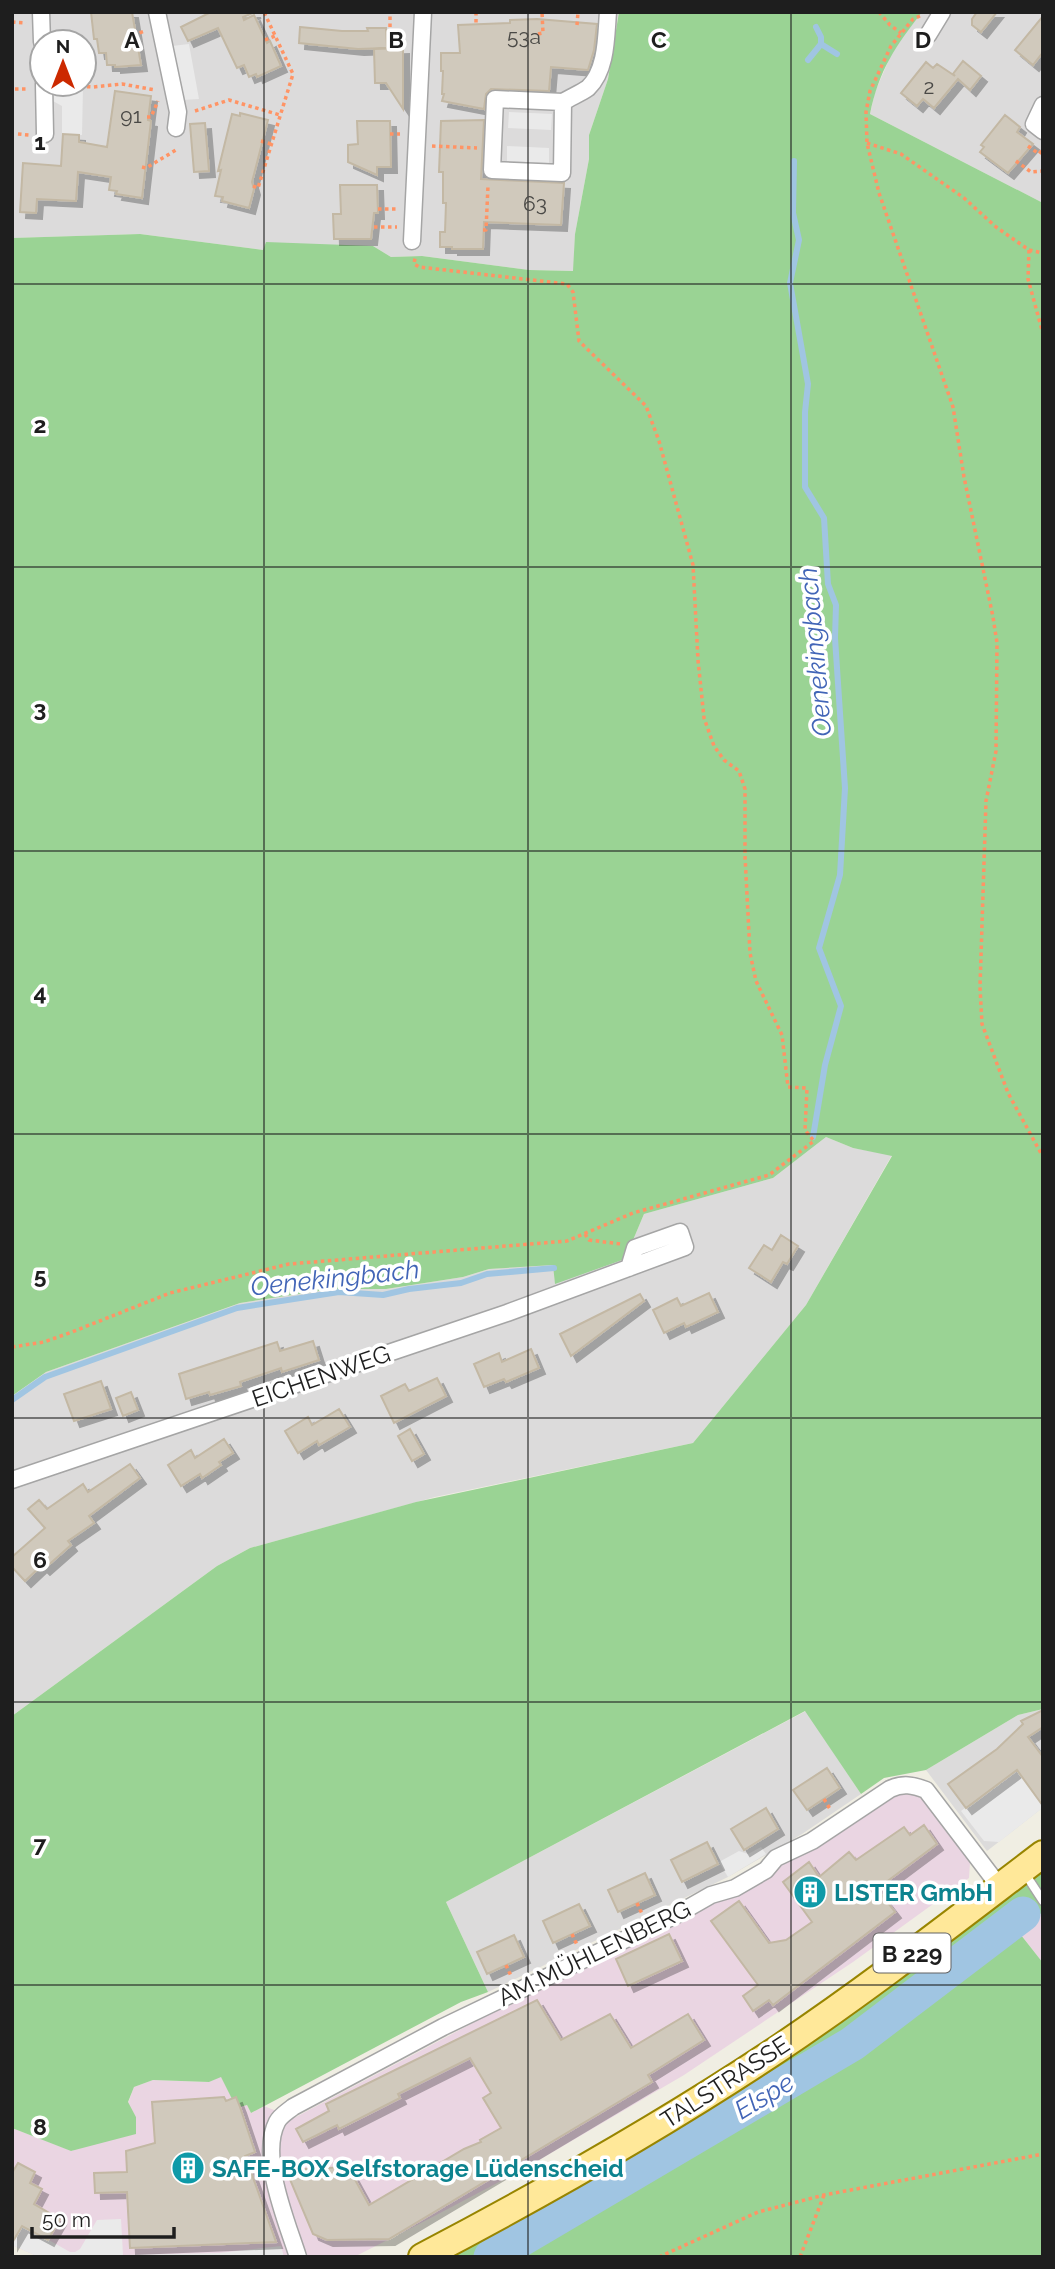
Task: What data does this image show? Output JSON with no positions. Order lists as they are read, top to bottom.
{
  "streets": {
    "main road": ["B 229", "TALSTRASSE"],
    "street": ["EICHENWEG", "AM MÜHLENBERG"]
  },
  "crossings": [
    ["AM MÜHLENBERG", "TALSTRASSE"]
  ],
  "water": ["Oenekingbach", "Elspe"],
  "places": {
    "building": ["LISTER GmbH", "SAFE-BOX Selfstorage Lüdenscheid"]
  },
  "house_numbers": [
    "53a",
    "2",
    "91",
    "63"
  ],
  "scale_bar": "50 m",
  "north": "top",
  "grid": {
    "columns": [
      "A",
      "B",
      "C",
      "D"
    ],
    "rows": [
      "1",
      "2",
      "3",
      "4",
      "5",
      "6",
      "7",
      "8"
    ]
  }
}
